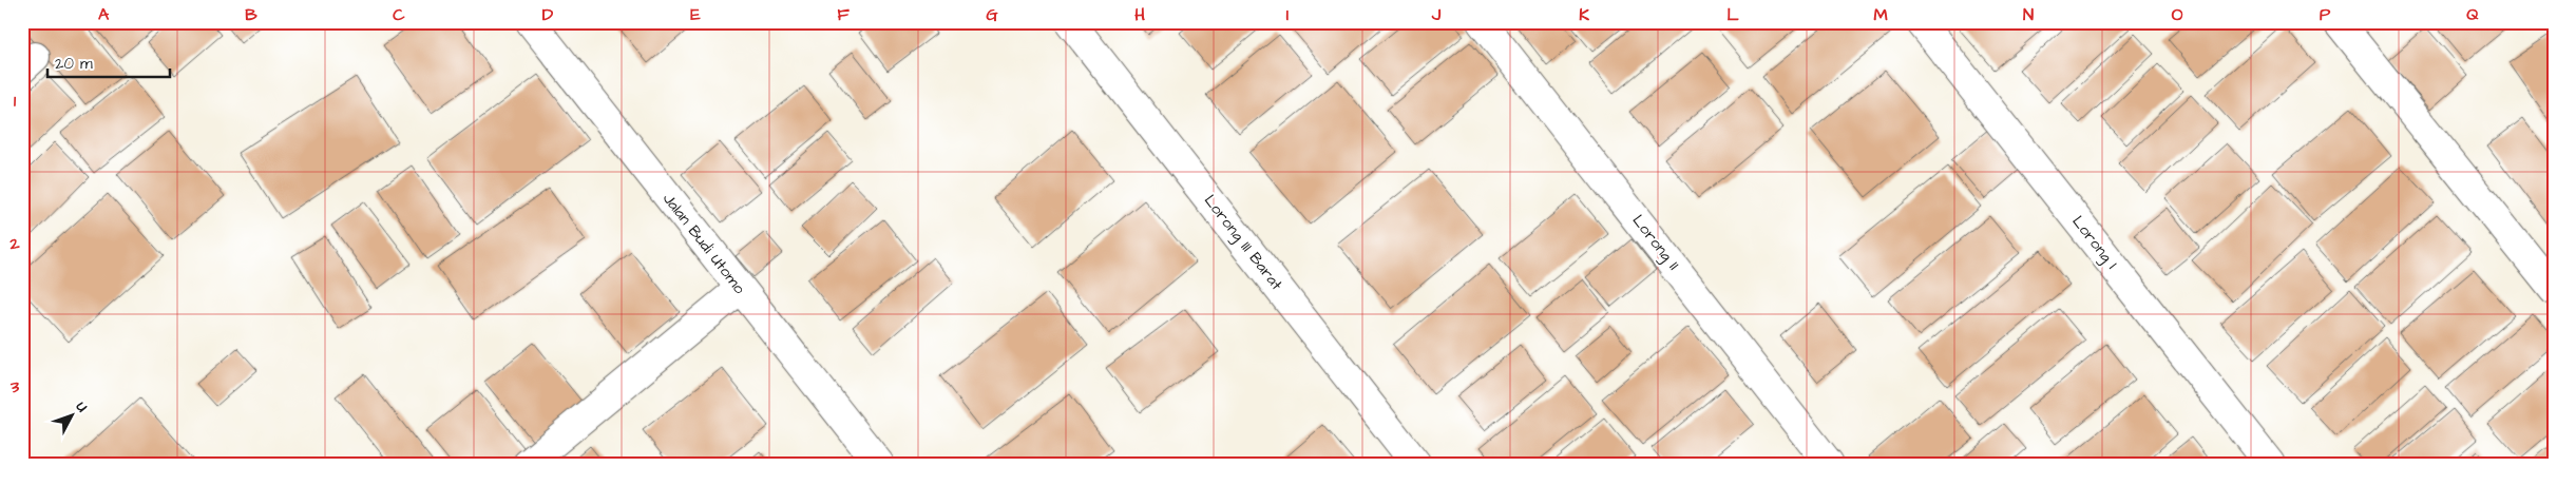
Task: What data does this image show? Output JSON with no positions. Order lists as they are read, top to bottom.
{
  "streets": {
    "street": [
      "Lorong III Barat",
      "Lorong II",
      "Lorong I",
      "Jalan Budi Utomo"
    ]
  },
  "scale_bar": "20 m",
  "north": "top right",
  "grid": {
    "columns": [
      "A",
      "B",
      "C",
      "D",
      "E",
      "F",
      "G",
      "H",
      "I",
      "J",
      "K",
      "L",
      "M",
      "N",
      "O",
      "P",
      "Q"
    ],
    "rows": ["1", "2", "3"]
  }
}
